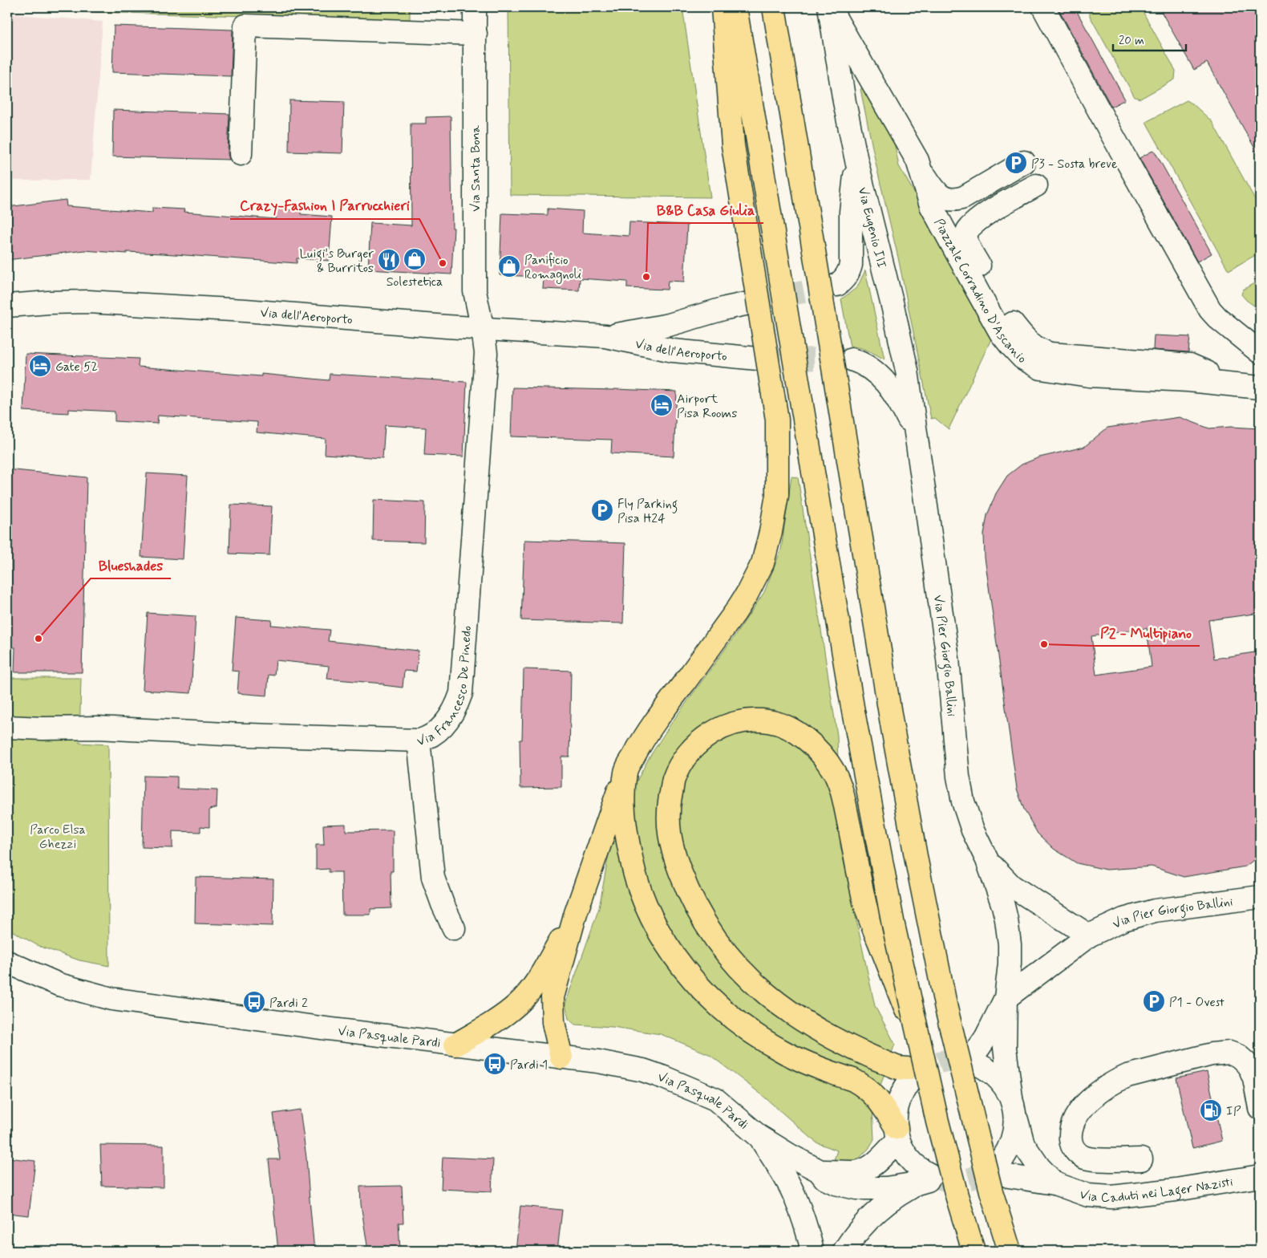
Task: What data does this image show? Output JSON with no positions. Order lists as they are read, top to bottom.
{
  "streets": {
    "street": [
      "Via Santa Bona",
      "Via Eugenio III",
      "Piazzale Corradino D'Ascanio",
      "Via dell'Aeroporto",
      "Via Pier Giorgio Ballini",
      "Via Francesco De Pinedo",
      "Via Pasquale Pardi",
      "Via Caduti nei Lager Nazisti"
    ]
  },
  "crossings": [
    ["Via Santa Bona", "Via dell'Aeroporto"],
    ["Via Santa Bona", "Via Francesco De Pinedo"],
    ["Via Eugenio III", "Piazzale Corradino D'Ascanio"],
    ["Via Eugenio III", "Via Pier Giorgio Ballini"],
    ["Via dell'Aeroporto", "Via Francesco De Pinedo"],
    ["Via Pier Giorgio Ballini", "Via Caduti nei Lager Nazisti"]
  ],
  "parks": ["Parco Elsa Ghezzi"],
  "places": {
    "parking": ["P3 - Sosta breve", "Fly Parking Pisa H24", "P1 - Ovest"],
    "shop": ["Solestetica", "Panificio Romagnoli"],
    "restaurant": ["Luigi's Burger & Burritos"],
    "other": [
      "Crazy-Fashion I Parrucchieri",
      "B&B Casa Giulia",
      "Blueshades",
      "P2 - Multipiano"
    ],
    "hotel": ["Gate 52", "Airport Pisa Rooms"],
    "bus stop": ["Pardi 2", "Pardi 1"],
    "fuel station": ["IP"]
  },
  "scale_bar": "20 m"
}
